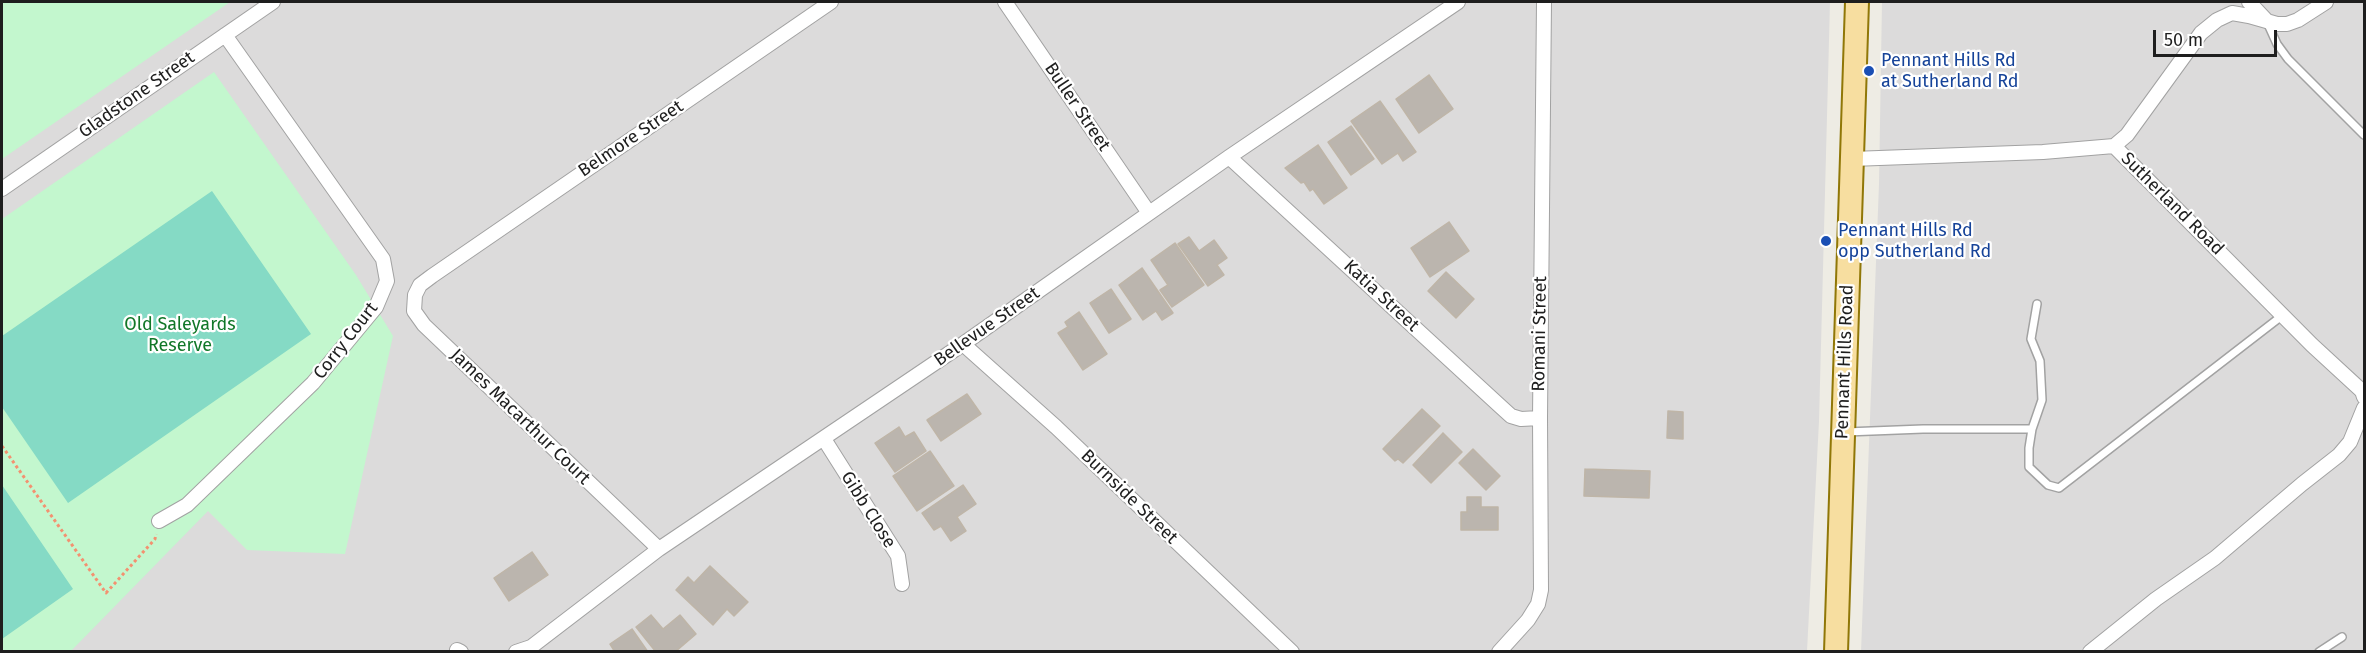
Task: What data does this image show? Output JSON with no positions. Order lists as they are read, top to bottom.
{
  "streets": {
    "main road": ["Pennant Hills Road"],
    "street": [
      "Gladstone Street",
      "Buller Street",
      "Belmore Street",
      "Sutherland Road",
      "Katia Street",
      "Bellevue Street",
      "Romani Street",
      "Corry Court",
      "James Macarthur Court",
      "Burnside Street",
      "Gibb Close"
    ]
  },
  "crossings": [
    ["Gladstone Street", "Corry Court"],
    ["Buller Street", "Bellevue Street"],
    ["Belmore Street", "James Macarthur Court"],
    ["Sutherland Road", "Pennant Hills Road"],
    ["Katia Street", "Bellevue Street"],
    ["Katia Street", "Romani Street"],
    ["Bellevue Street", "James Macarthur Court"],
    ["Bellevue Street", "Burnside Street"],
    ["Bellevue Street", "Gibb Close"]
  ],
  "parks": ["Old Saleyards Reserve"],
  "places": ["Pennant Hills Rd at Sutherland Rd", "Pennant Hills Rd opp Sutherland Rd"],
  "scale_bar": "50 m"
}
